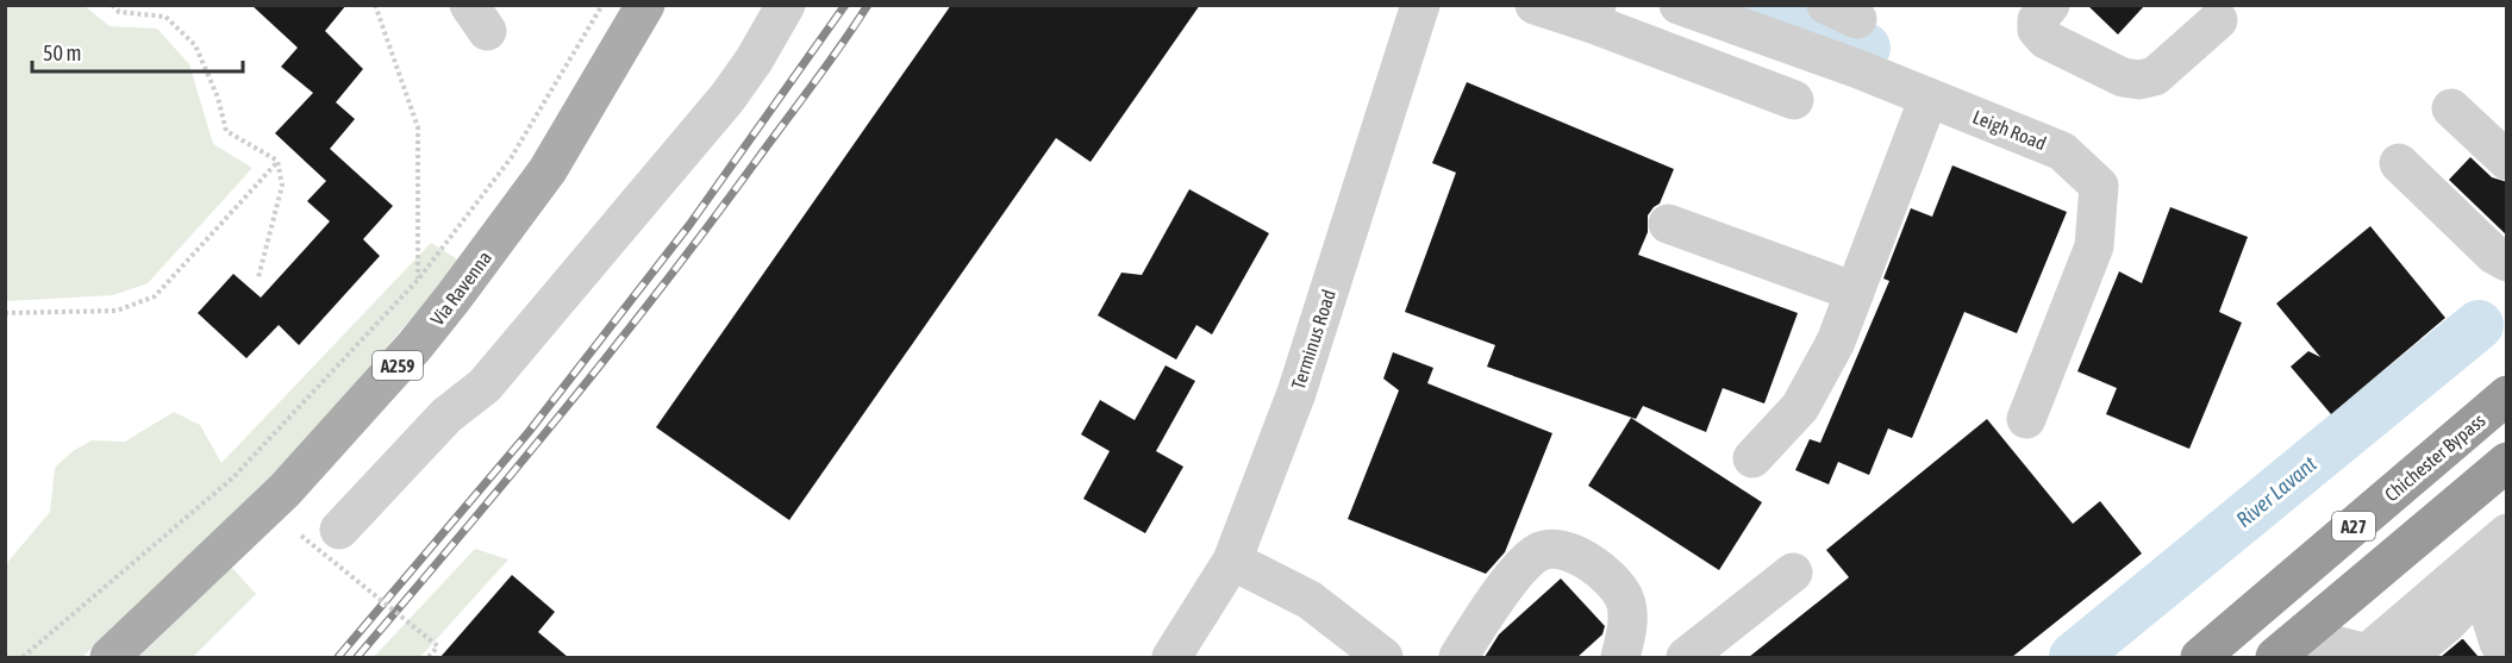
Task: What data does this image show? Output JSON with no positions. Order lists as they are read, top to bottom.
{
  "streets": {
    "highway": ["Chichester Bypass", "A27"],
    "main road": ["Via Ravenna", "A259"],
    "street": ["Leigh Road", "Terminus Road"]
  },
  "water": ["River Lavant"],
  "scale_bar": "50 m"
}
